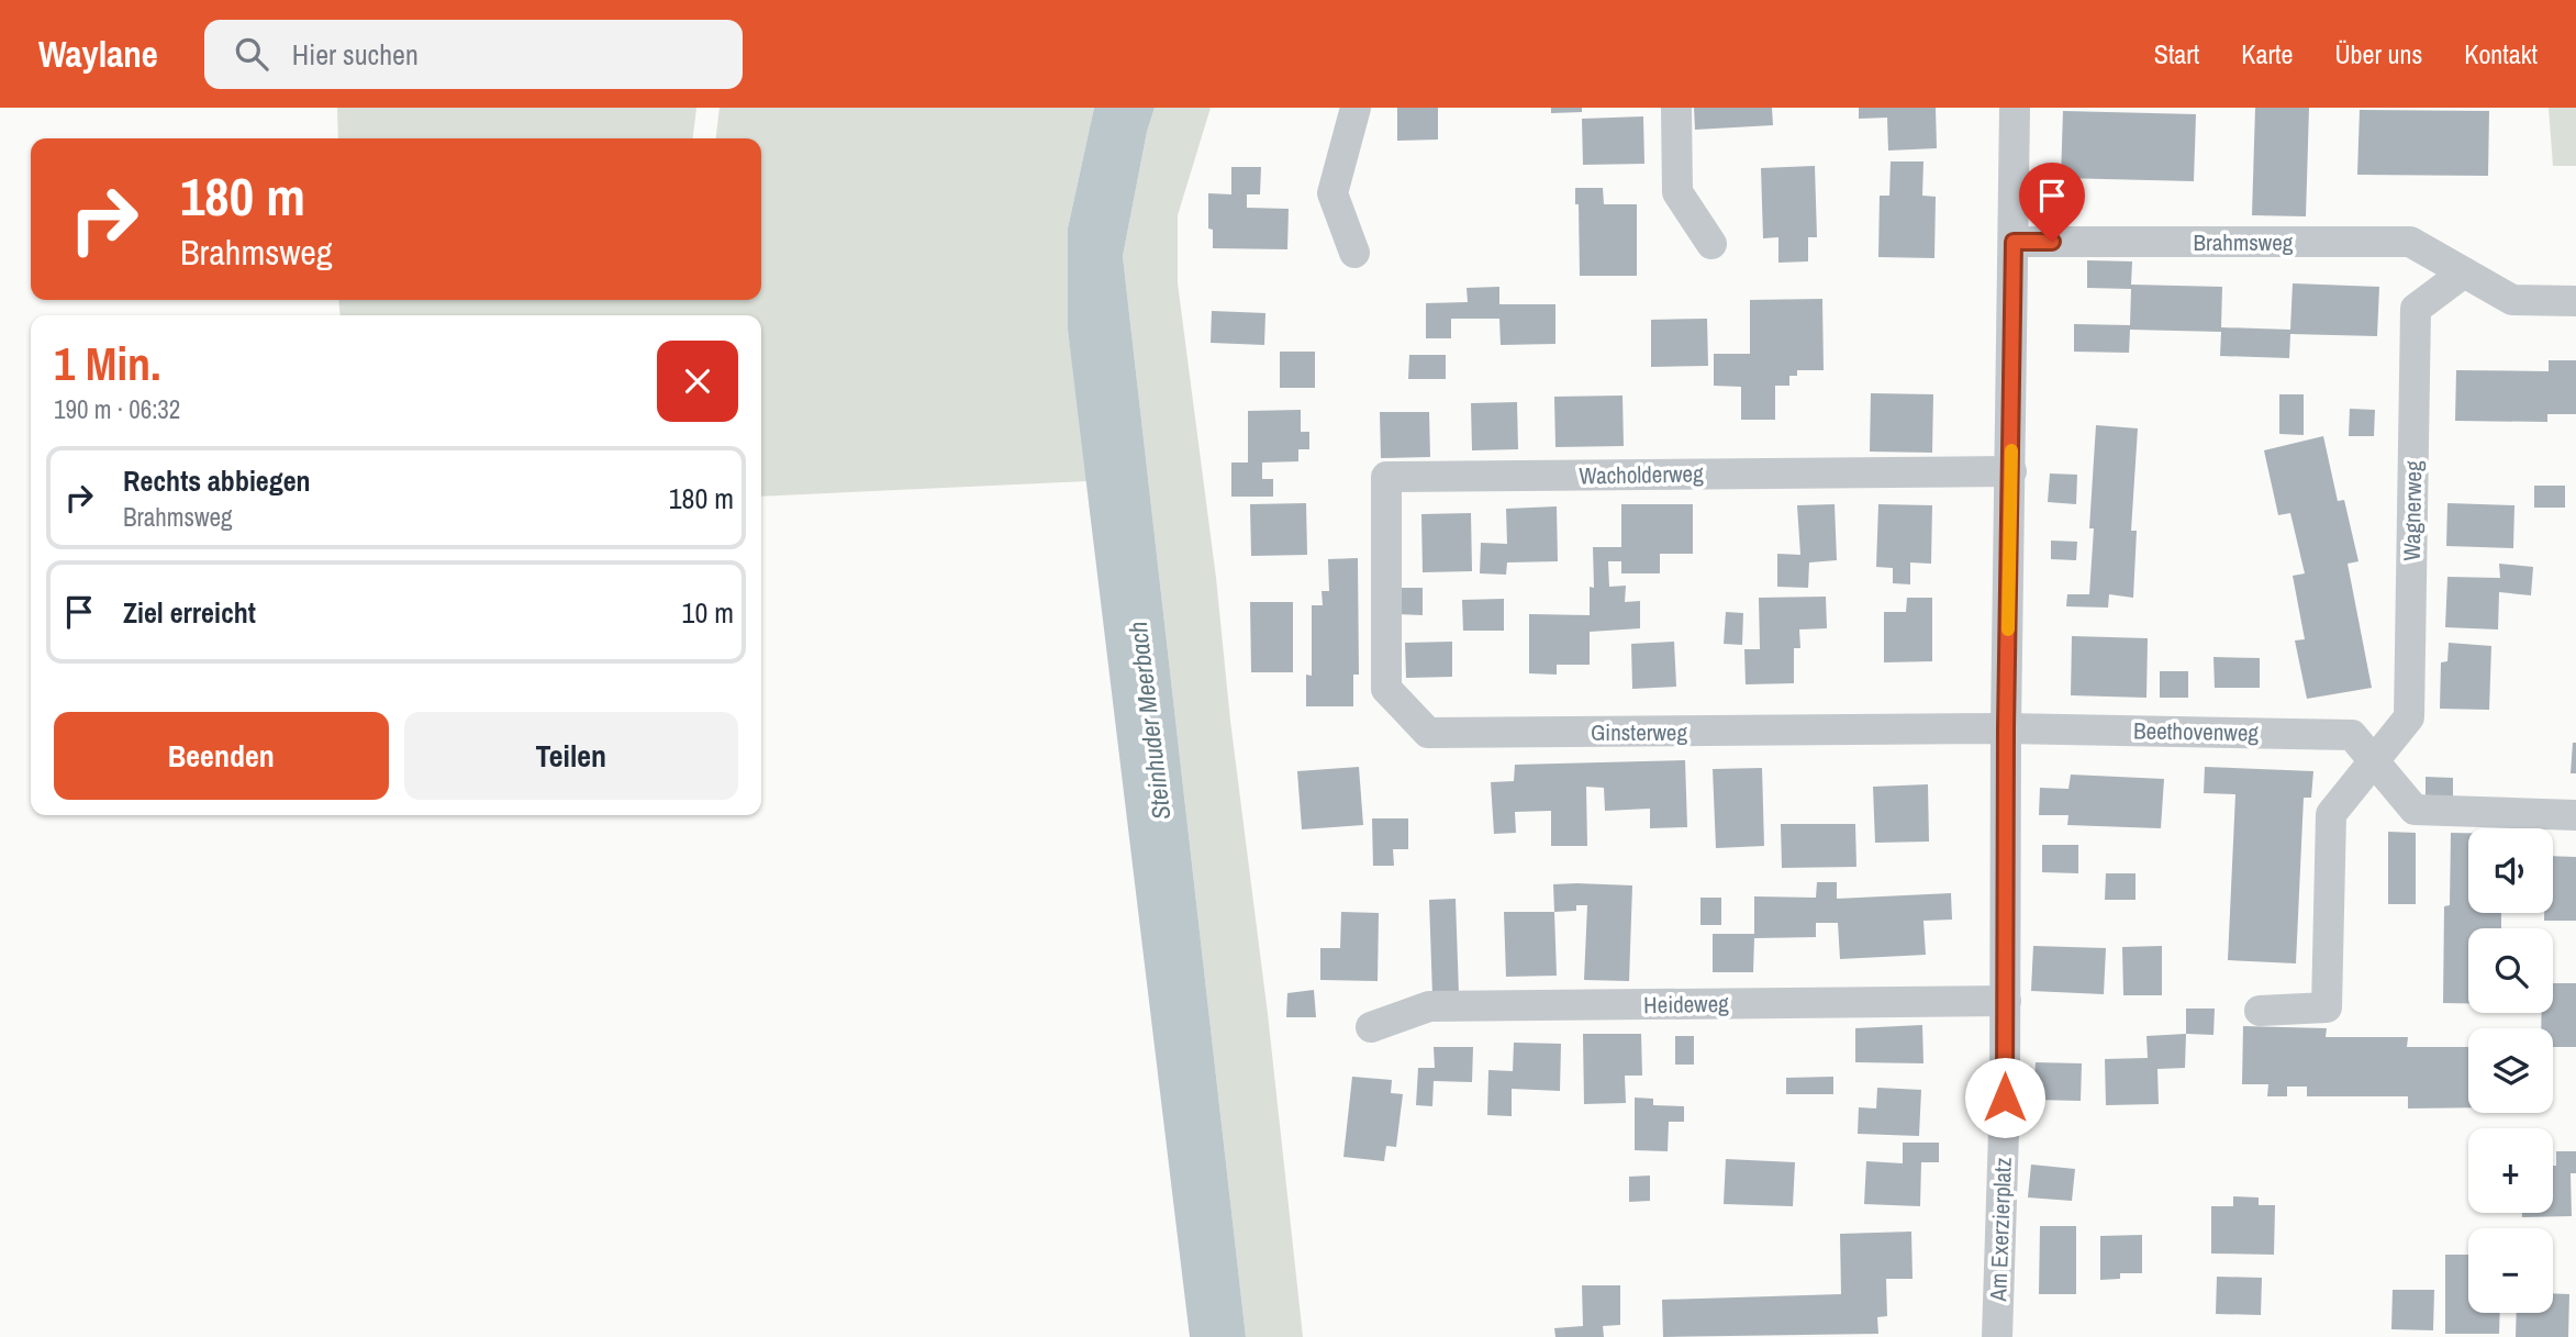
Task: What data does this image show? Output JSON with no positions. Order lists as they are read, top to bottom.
{
  "streets": {
    "street": [
      "Brahmsweg",
      "Wacholderweg",
      "Wagnerweg",
      "Ginsterweg",
      "Beethovenweg",
      "Heideweg",
      "Am Exerzierplatz"
    ]
  },
  "crossings": [
    ["Brahmsweg", "Wagnerweg"],
    ["Brahmsweg", "Am Exerzierplatz"],
    ["Wacholderweg", "Ginsterweg"],
    ["Wacholderweg", "Am Exerzierplatz"],
    ["Wagnerweg", "Beethovenweg"],
    ["Ginsterweg", "Beethovenweg"],
    ["Ginsterweg", "Am Exerzierplatz"],
    ["Beethovenweg", "Am Exerzierplatz"],
    ["Heideweg", "Am Exerzierplatz"]
  ],
  "water": ["Steinhuder Meerbach"],
  "page": {
    "header": "Waylane",
    "search": "Hier suchen",
    "nav": [
      "Start",
      "Karte",
      "Über uns",
      "Kontakt"
    ],
    "turn": ["180 m", "Brahmsweg"],
    "heading": ["1 Min.", "190 m · 06:32"],
    "list": [
      {
        "name": "Rechts abbiegen",
        "note": "Brahmsweg",
        "value": "180 m"
      },
      {
        "name": "Ziel erreicht",
        "value": "10 m"
      }
    ],
    "buttons": ["Beenden", "Teilen"],
    "map_buttons": ["+", "−"]
  }
}
